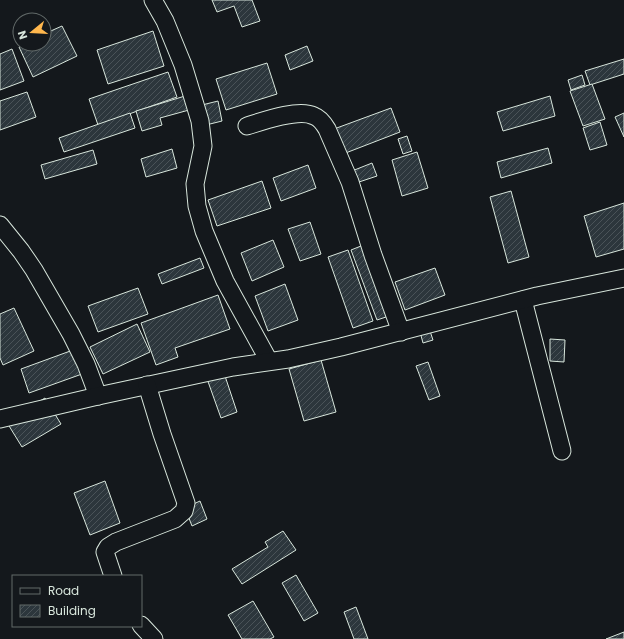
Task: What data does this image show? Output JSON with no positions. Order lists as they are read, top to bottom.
{
  "legend": ["Road", "Building"],
  "north": "left"
}
